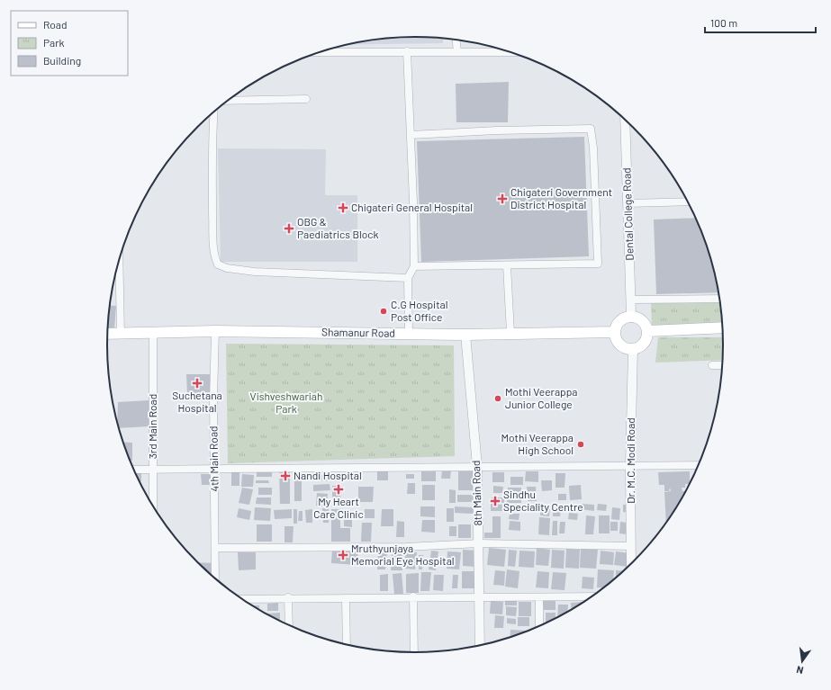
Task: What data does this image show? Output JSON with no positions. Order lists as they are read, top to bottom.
{
  "streets": {
    "main road": ["Shamanur Road"],
    "street": [
      "Dental College Road",
      "3rd Main Road",
      "4th Main Road",
      "Dr. M.C. Modi Road",
      "8th Main Road"
    ]
  },
  "crossings": [
    ["Dental College Road", "Shamanur Road"],
    ["Dental College Road", "Dr. M.C. Modi Road"],
    ["Shamanur Road", "3rd Main Road"],
    ["Shamanur Road", "4th Main Road"],
    ["Shamanur Road", "Dr. M.C. Modi Road"],
    ["Shamanur Road", "8th Main Road"]
  ],
  "parks": ["Vishveshwariah Park"],
  "places": {
    "health": [
      "Chigateri Government District Hospital",
      "Chigateri General Hospital",
      "OBG & Paediatrics Block",
      "Suchetana Hospital",
      "Nandi Hospital",
      "My Heart Care Clinic",
      "Sindhu Speciality Centre",
      "Mruthyunjaya Memorial Eye Hospital"
    ],
    "other": ["C.G Hospital Post Office", "Mothi Veerappa Junior College", "Mothi Veerappa High School"]
  },
  "legend": ["Road", "Park", "Building"],
  "scale_bar": "100 m",
  "north": "bottom"
}
